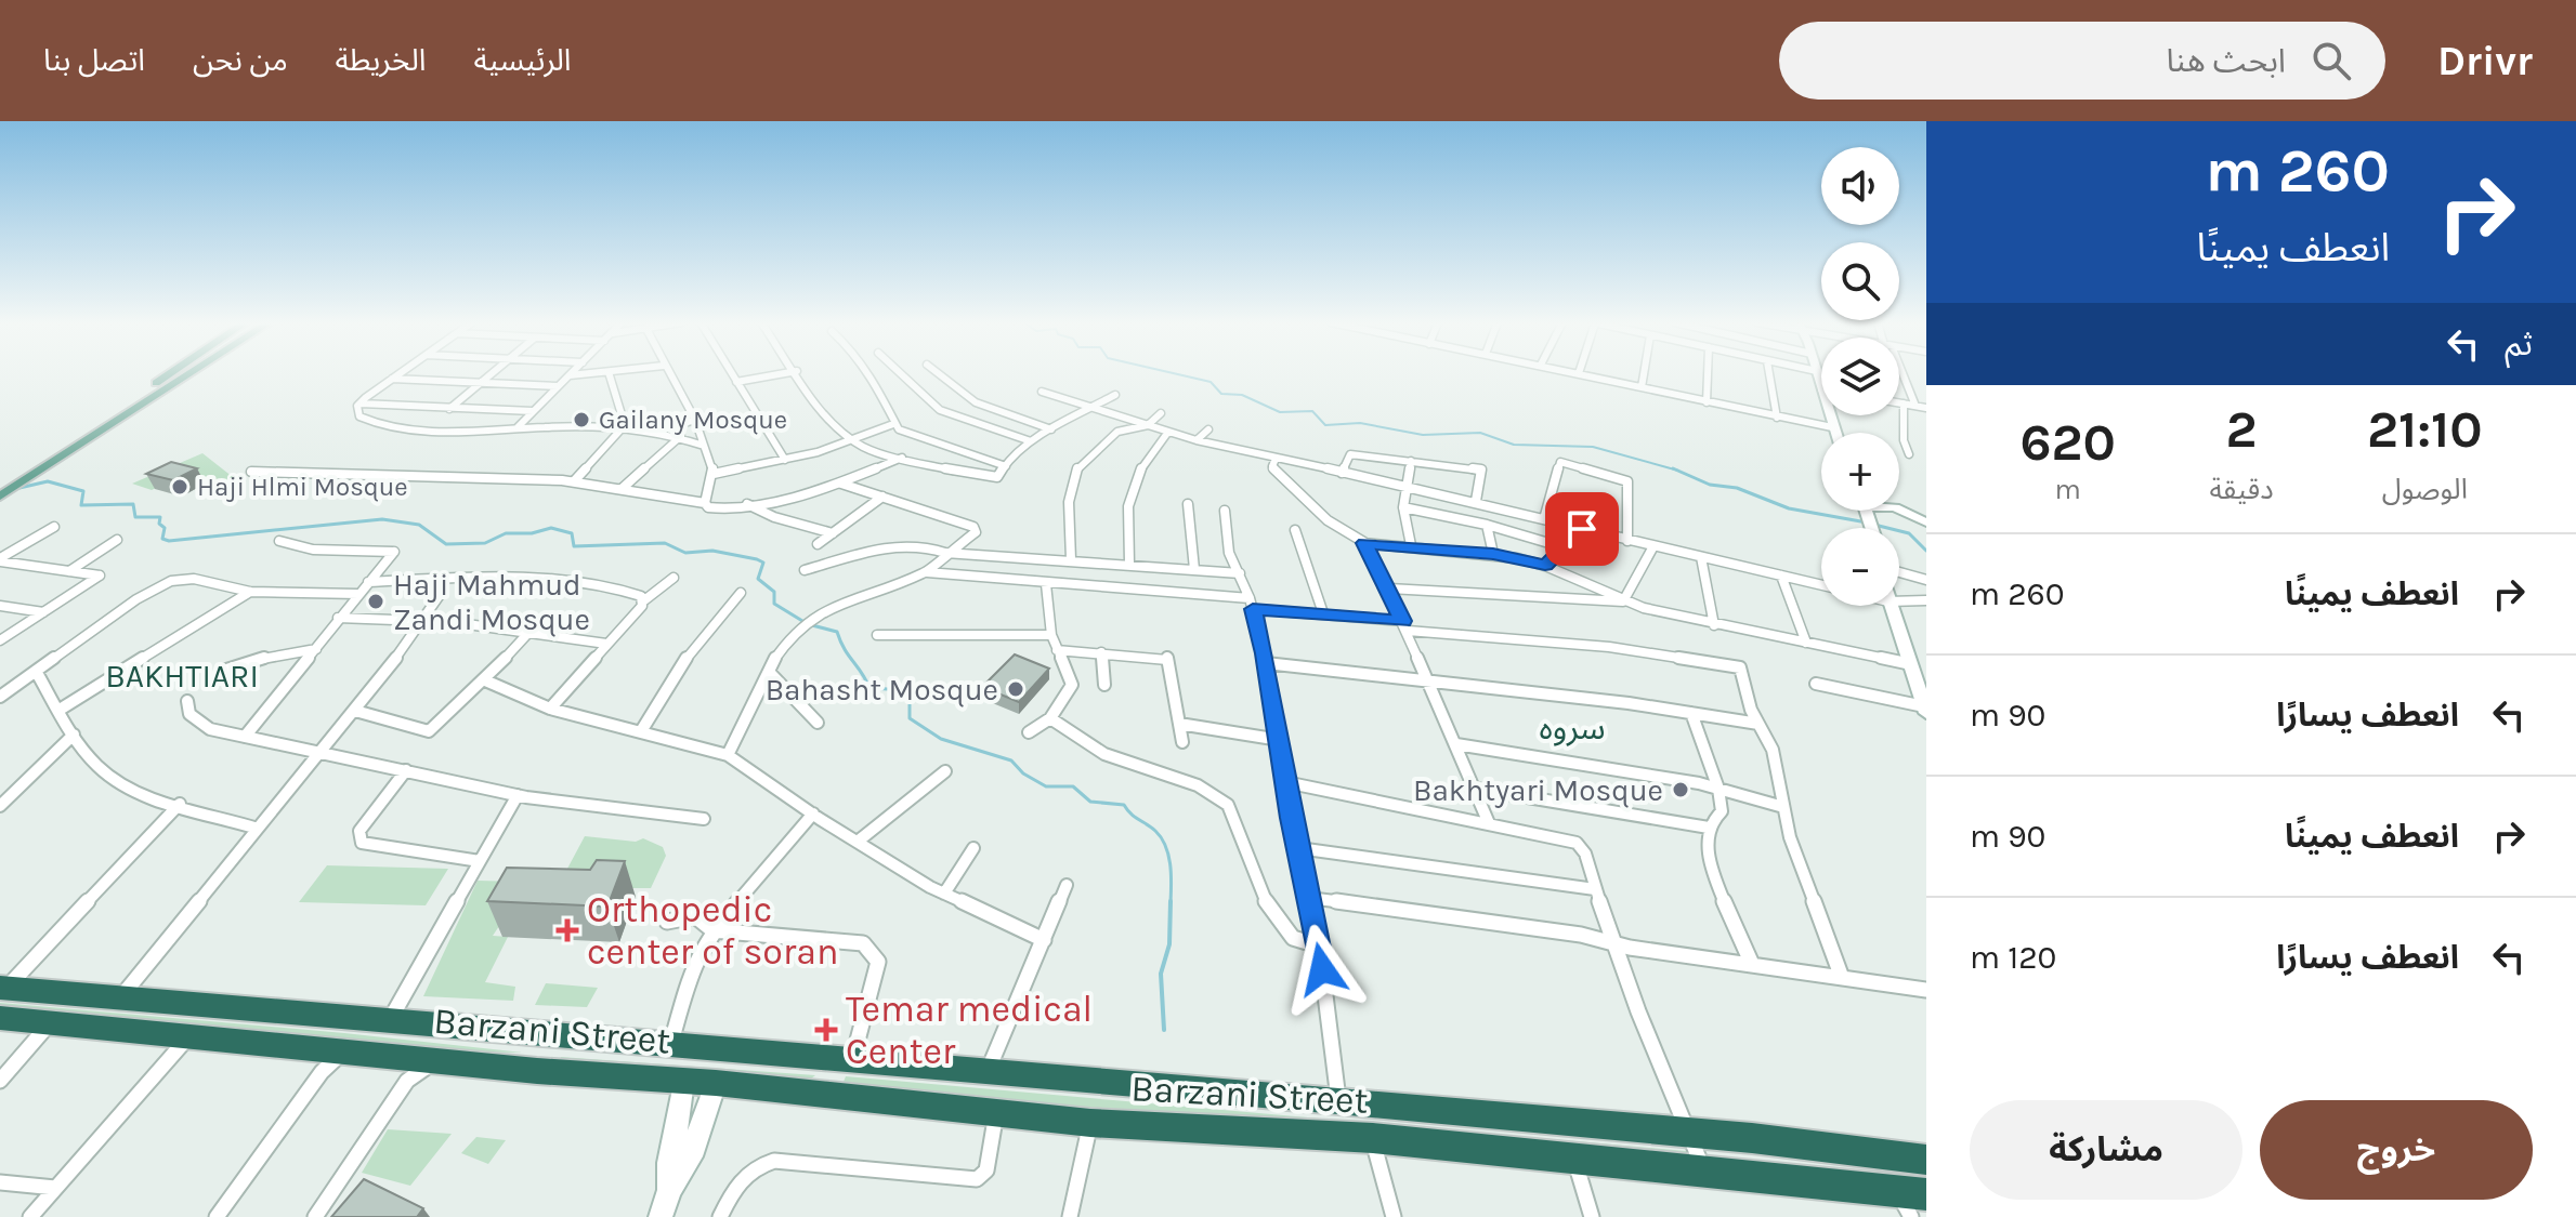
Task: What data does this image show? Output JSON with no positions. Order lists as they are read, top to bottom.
{
  "streets": {
    "highway": ["Barzani Street"]
  },
  "districts": ["BAKHTIARI", "سروە"],
  "places": {
    "other": [
      "Gailany Mosque",
      "Haji Hlmi Mosque",
      "Haji Mahmud Zandi Mosque",
      "Bahasht Mosque",
      "Bakhtyari Mosque"
    ],
    "health": ["Orthopedic center of soran", "Temar medical Center"]
  },
  "page": {
    "header": "Drivr",
    "search": "ابحث هنا",
    "nav": [
      "الرئيسية",
      "الخريطة",
      "من نحن",
      "اتصل بنا"
    ],
    "turn": ["260 m", "انعطف يمينًا"],
    "map_buttons": ["+", "−"],
    "then": "ثم",
    "eta": [
      "21:10",
      "الوصول",
      "2",
      "دقيقة",
      "620",
      "m"
    ],
    "list": [
      {
        "name": "انعطف يمينًا",
        "value": "260 m"
      },
      {
        "name": "انعطف يسارًا",
        "value": "90 m"
      },
      {
        "name": "انعطف يمينًا",
        "value": "90 m"
      },
      {
        "name": "انعطف يسارًا",
        "value": "120 m"
      }
    ],
    "buttons": ["خروج", "مشاركة"]
  }
}
